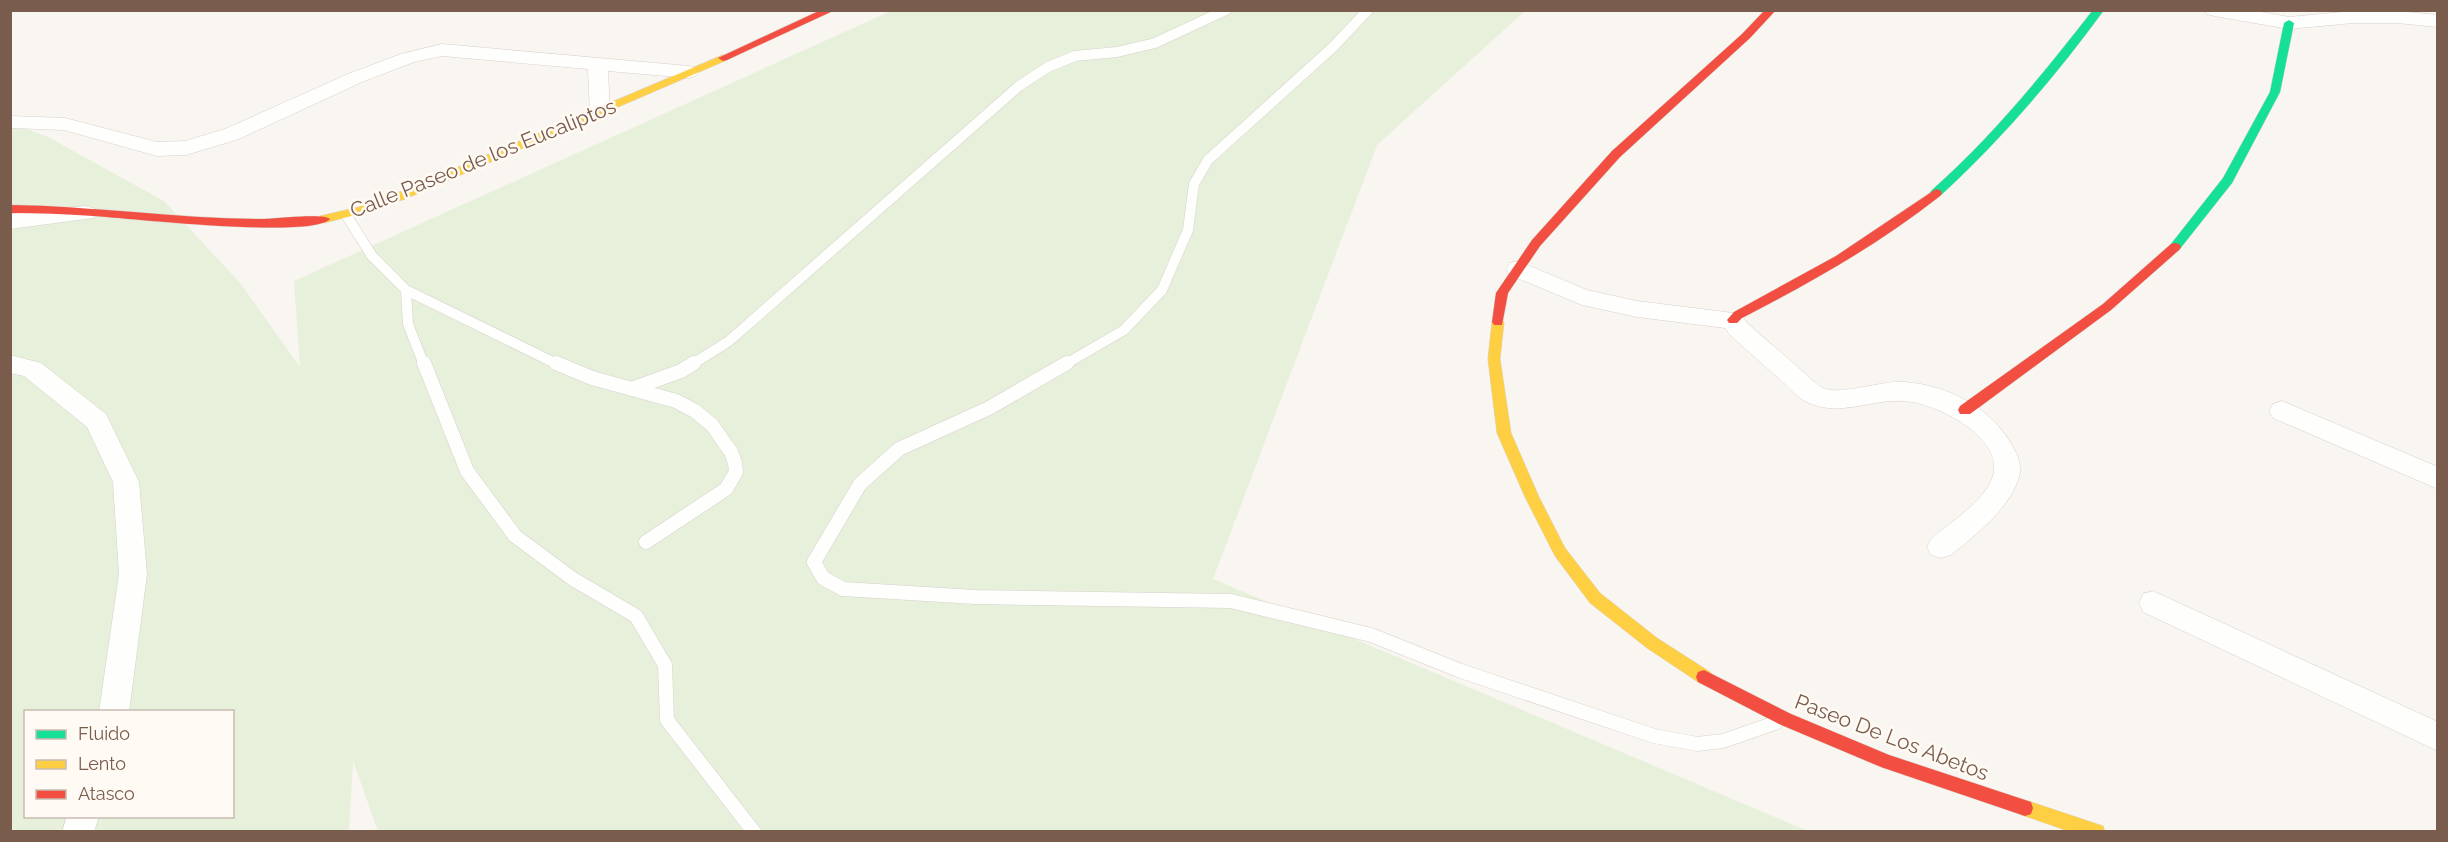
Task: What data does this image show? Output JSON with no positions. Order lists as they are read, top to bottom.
{
  "streets": {
    "street": ["Calle Paseo de los Eucaliptos", "Paseo De Los Abetos"]
  },
  "legend": ["Fluido", "Lento", "Atasco"]
}
